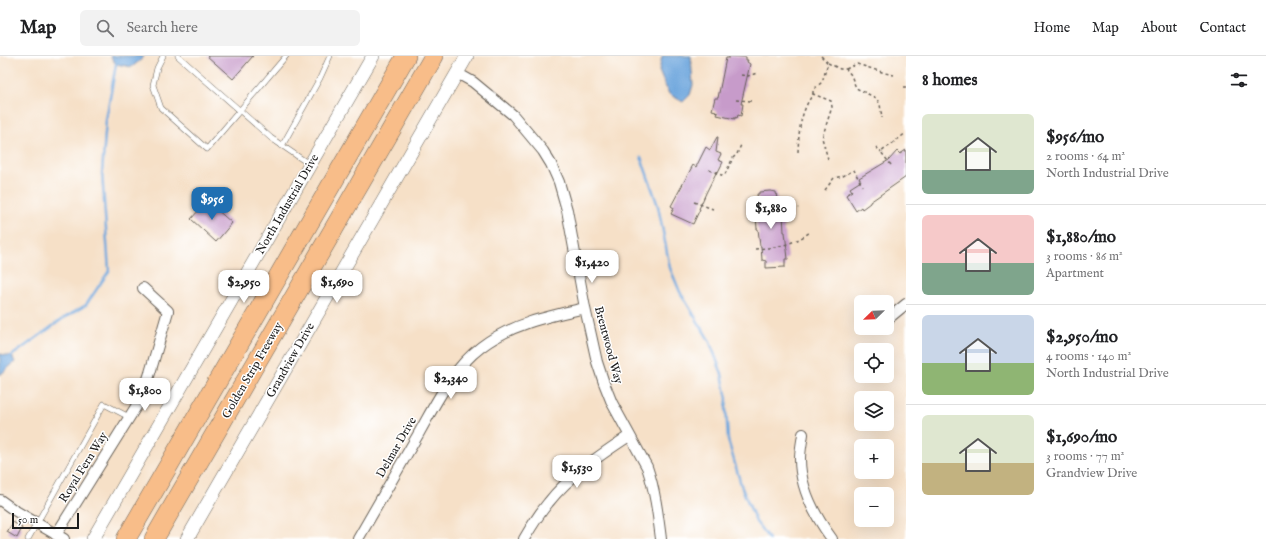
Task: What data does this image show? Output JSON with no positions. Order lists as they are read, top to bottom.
{
  "streets": {
    "highway": ["Golden Strip Freeway"],
    "street": [
      "North Industrial Drive",
      "Brentwood Way",
      "Grandview Drive",
      "Delmar Drive",
      "Royal Fern Way"
    ]
  },
  "crossings": [
    ["Brentwood Way", "Grandview Drive"],
    ["Brentwood Way", "Delmar Drive"]
  ],
  "scale_bar": "50 m",
  "north": "bottom left",
  "page": {
    "header": "Map",
    "search": "Search here",
    "nav": [
      "Home",
      "Map",
      "About",
      "Contact"
    ],
    "heading": "8 homes",
    "list": [
      {
        "name": "$956/mo",
        "note": "2 rooms · 64 m² · North Industrial Drive"
      },
      {
        "name": "$1,880/mo",
        "note": "3 rooms · 86 m² · Apartment"
      },
      {
        "name": "$2,950/mo",
        "note": "4 rooms · 140 m² · North Industrial Drive"
      },
      {
        "name": "$1,690/mo",
        "note": "3 rooms · 77 m² · Grandview Drive"
      }
    ],
    "price": [
      "$956",
      "$1,880",
      "$1,420",
      "$2,950",
      "$1,690",
      "$2,340",
      "$1,800",
      "$1,530"
    ],
    "map_buttons": ["+", "−"],
    "scale": "50 m"
  }
}
